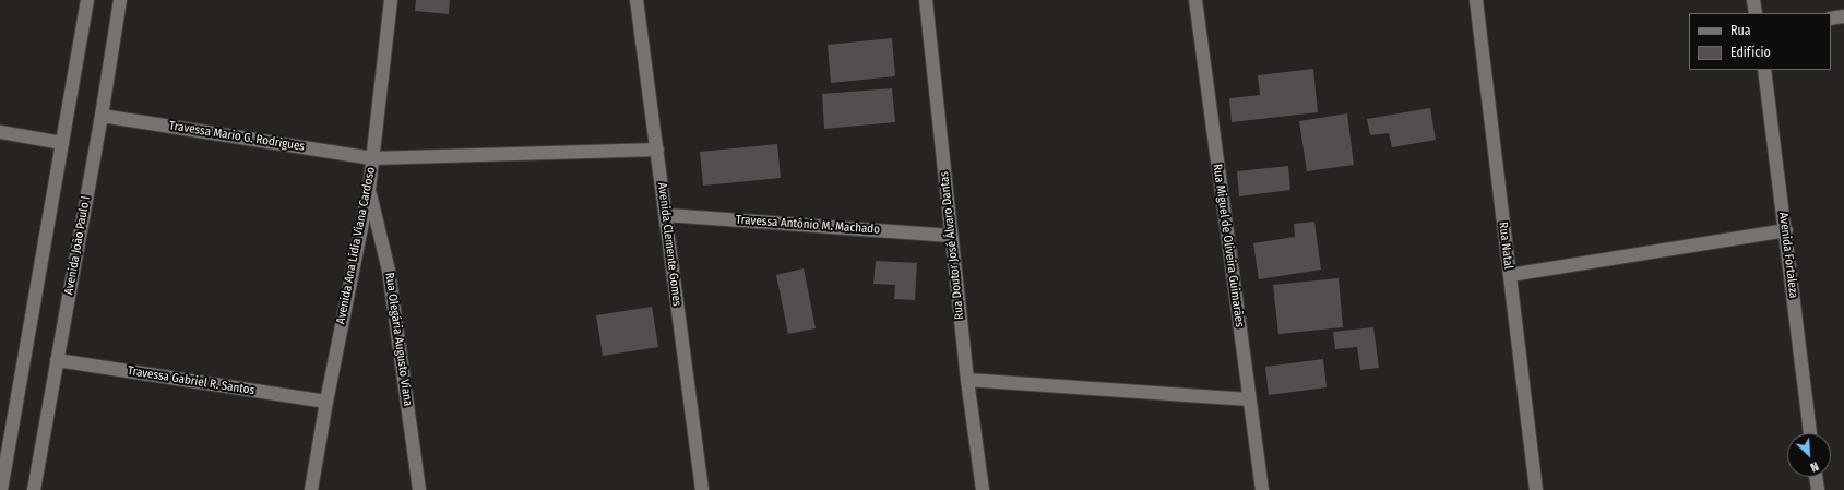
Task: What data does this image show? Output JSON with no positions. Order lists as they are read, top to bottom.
{
  "streets": {
    "street": [
      "Travessa Mario G. Rodrigues",
      "Travessa Antônio M. Machado",
      "Avenida Clemente Gomes",
      "Avenida João Paulo I",
      "Avenida Ana Lídia Viana Cardoso",
      "Rua Doutor José Álvaro Dantas",
      "Rua Miguel de Oliveira Guimarães",
      "Rua Natal",
      "Avenida Fortaleza",
      "Rua Olegária Augusto Viana",
      "Travessa Gabriel R. Santos"
    ]
  },
  "crossings": [
    ["Travessa Mario G. Rodrigues", "Avenida Clemente Gomes"],
    ["Travessa Mario G. Rodrigues", "Avenida João Paulo I"],
    ["Travessa Mario G. Rodrigues", "Avenida Ana Lídia Viana Cardoso"],
    ["Travessa Antônio M. Machado", "Avenida Clemente Gomes"],
    ["Travessa Antônio M. Machado", "Rua Doutor José Álvaro Dantas"],
    ["Avenida João Paulo I", "Travessa Gabriel R. Santos"],
    ["Avenida Ana Lídia Viana Cardoso", "Rua Olegária Augusto Viana"],
    ["Avenida Ana Lídia Viana Cardoso", "Travessa Gabriel R. Santos"]
  ],
  "legend": ["Rua", "Edifício"],
  "north": "bottom right"
}
